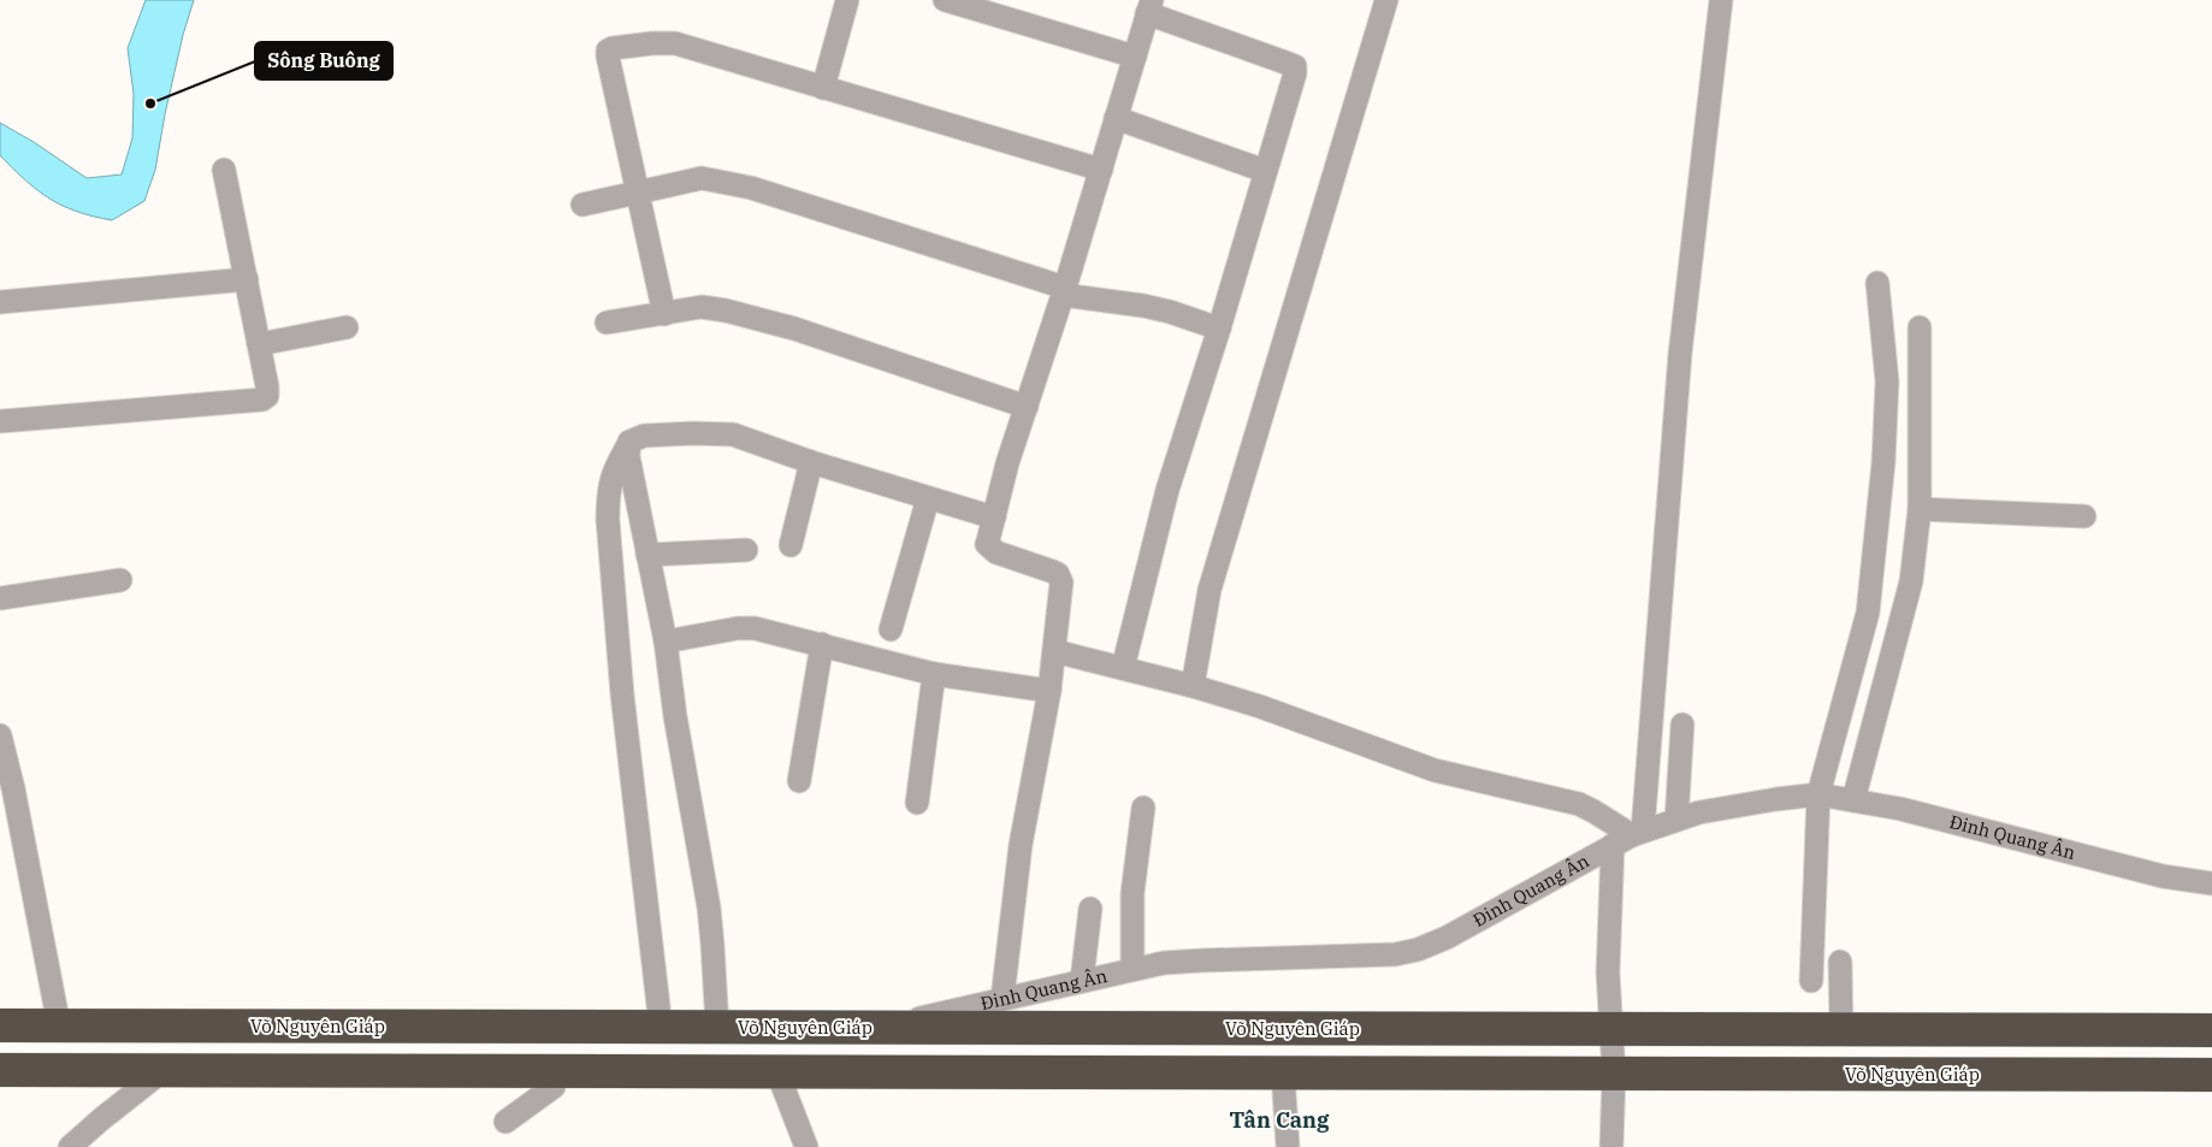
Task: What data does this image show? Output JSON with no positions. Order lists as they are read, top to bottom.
{
  "streets": {
    "highway": ["Võ Nguyên Giáp"],
    "street": ["Đinh Quang Ân"]
  },
  "crossings": [
    ["Đinh Quang Ân", "Võ Nguyên Giáp"]
  ],
  "districts": ["Tân Cang"],
  "places": ["Sông Buông"]
}
